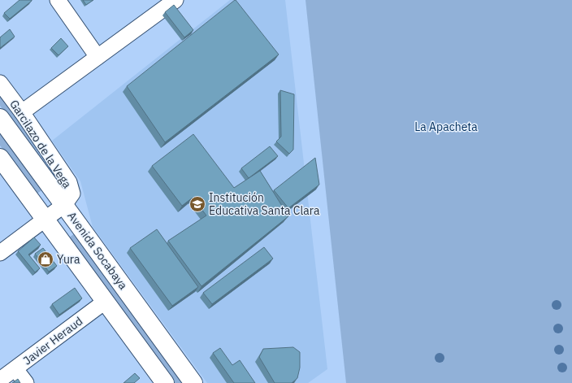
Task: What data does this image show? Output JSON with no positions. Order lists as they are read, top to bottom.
{
  "streets": {
    "main road": ["Avenida Socabaya"],
    "street": ["Garcilazo de la Vega", "Javier Heraud"]
  },
  "crossings": [
    ["Garcilazo de la Vega", "Avenida Socabaya"]
  ],
  "parks": ["La Apacheta"],
  "places": {
    "school or university": ["Institución Educativa Santa Clara"],
    "shop": ["Yura"]
  }
}
